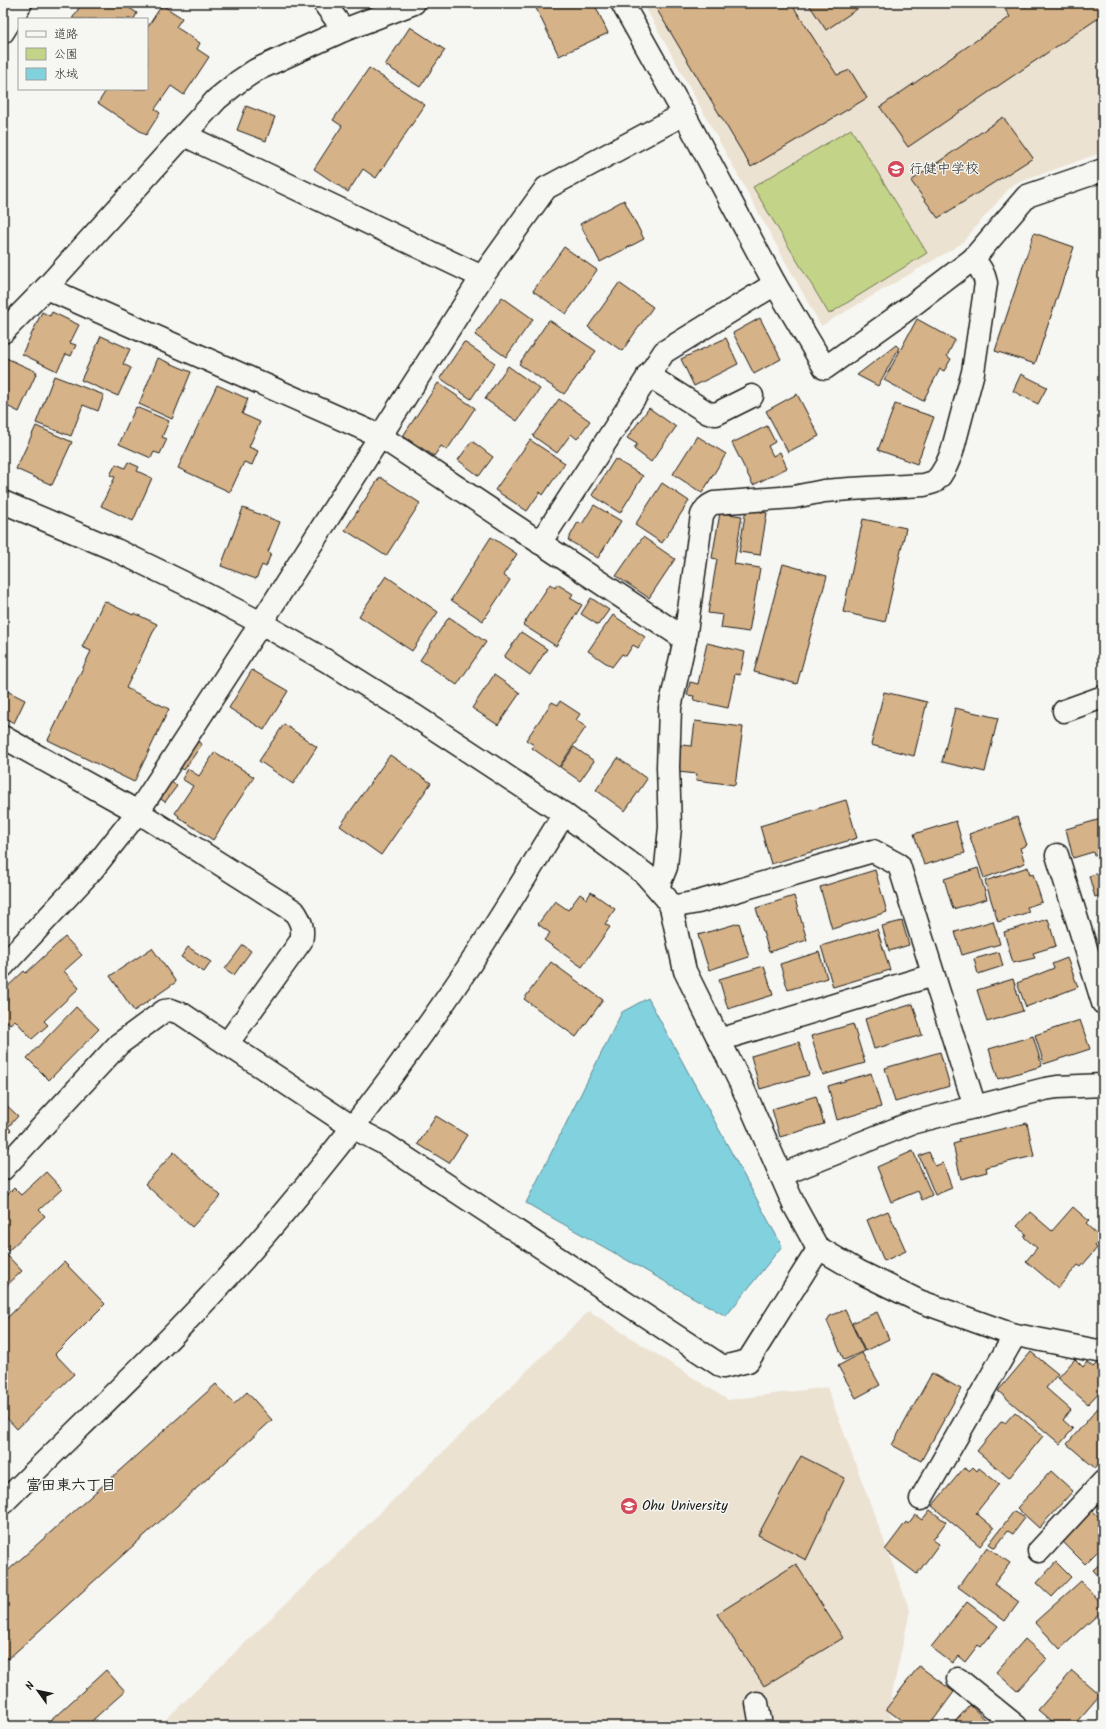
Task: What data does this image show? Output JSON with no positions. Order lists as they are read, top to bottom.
{
  "districts": ["富田東六丁目"],
  "places": {
    "school or university": ["行健中学校", "Ohu University"]
  },
  "legend": ["道路", "公園", "水域"],
  "north": "top left"
}
